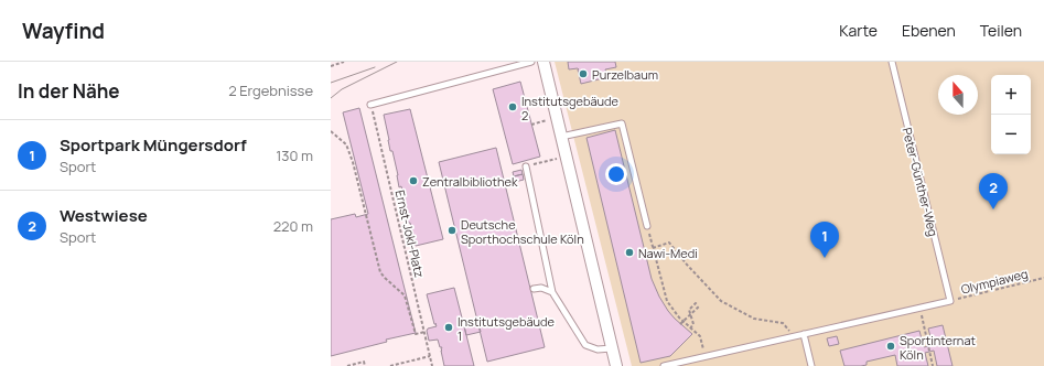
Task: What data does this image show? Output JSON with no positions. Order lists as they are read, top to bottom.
{
  "streets": {
    "lane": ["Peter-Günther-Weg"],
    "path": ["Ernst-Jokl-Platz", "Olympiaweg"]
  },
  "crossings": [
    ["Peter-Günther-Weg", "Olympiaweg"]
  ],
  "places": [
    "Purzelbaum",
    "Institutsgebäude 2",
    "Zentralbibliothek",
    "Deutsche Sporthochschule Köln",
    "Nawi-Medi",
    "Institutsgebäude 1",
    "Sportinternat Köln"
  ],
  "north": "top",
  "page": {
    "header": "Wayfind",
    "nav": ["Karte", "Ebenen", "Teilen"],
    "heading": ["In der Nähe", "2 Ergebnisse"],
    "map_buttons": ["+", "−"],
    "list": [
      {
        "mark": "1",
        "name": "Sportpark Müngersdorf",
        "note": "Sport",
        "value": "130 m"
      },
      {
        "mark": "2",
        "name": "Westwiese",
        "note": "Sport",
        "value": "220 m"
      }
    ],
    "pins": ["2", "1"]
  }
}
